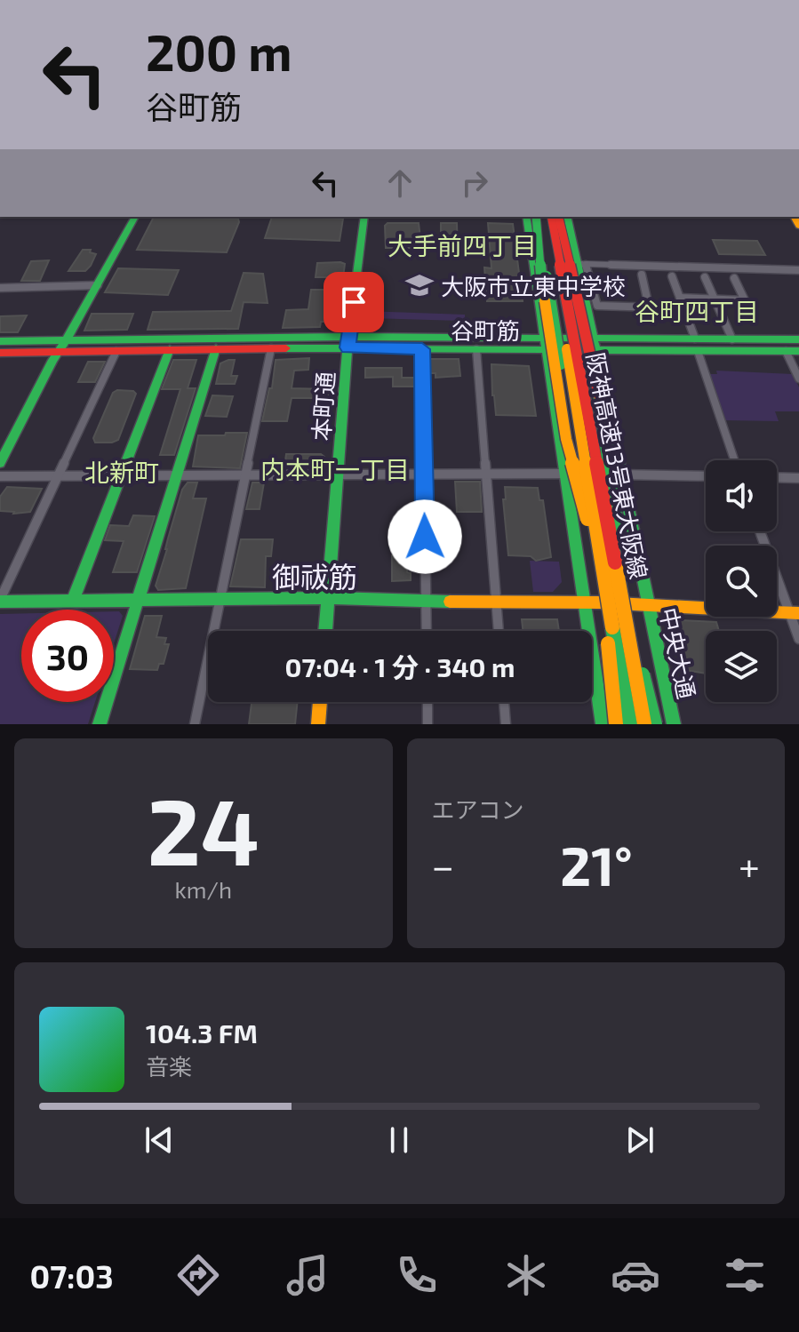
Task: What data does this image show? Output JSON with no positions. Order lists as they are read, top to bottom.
{
  "streets": {
    "main road": [
      "谷町筋",
      "本町通",
      "阪神高速13号東大阪線",
      "御祓筋",
      "中央大通"
    ]
  },
  "crossings": [
    ["谷町筋", "本町通"],
    ["谷町筋", "中央大通"],
    ["本町通", "御祓筋"],
    ["御祓筋", "中央大通"]
  ],
  "districts": [
    "大手前四丁目",
    "谷町四丁目",
    "内本町一丁目",
    "北新町"
  ],
  "places": {
    "school or university": ["大阪市立東中学校"]
  },
  "page": {
    "turn": ["200 m", "谷町筋"],
    "limit": "30",
    "trip": "07:04 · 1 分 · 340 m",
    "tile": [
      ["24", "km/h"],
      "エアコン"
    ],
    "heat": ["−", "21°", "+"],
    "song": ["104.3 FM", "音楽"],
    "tabs": "07:03"
  }
}
